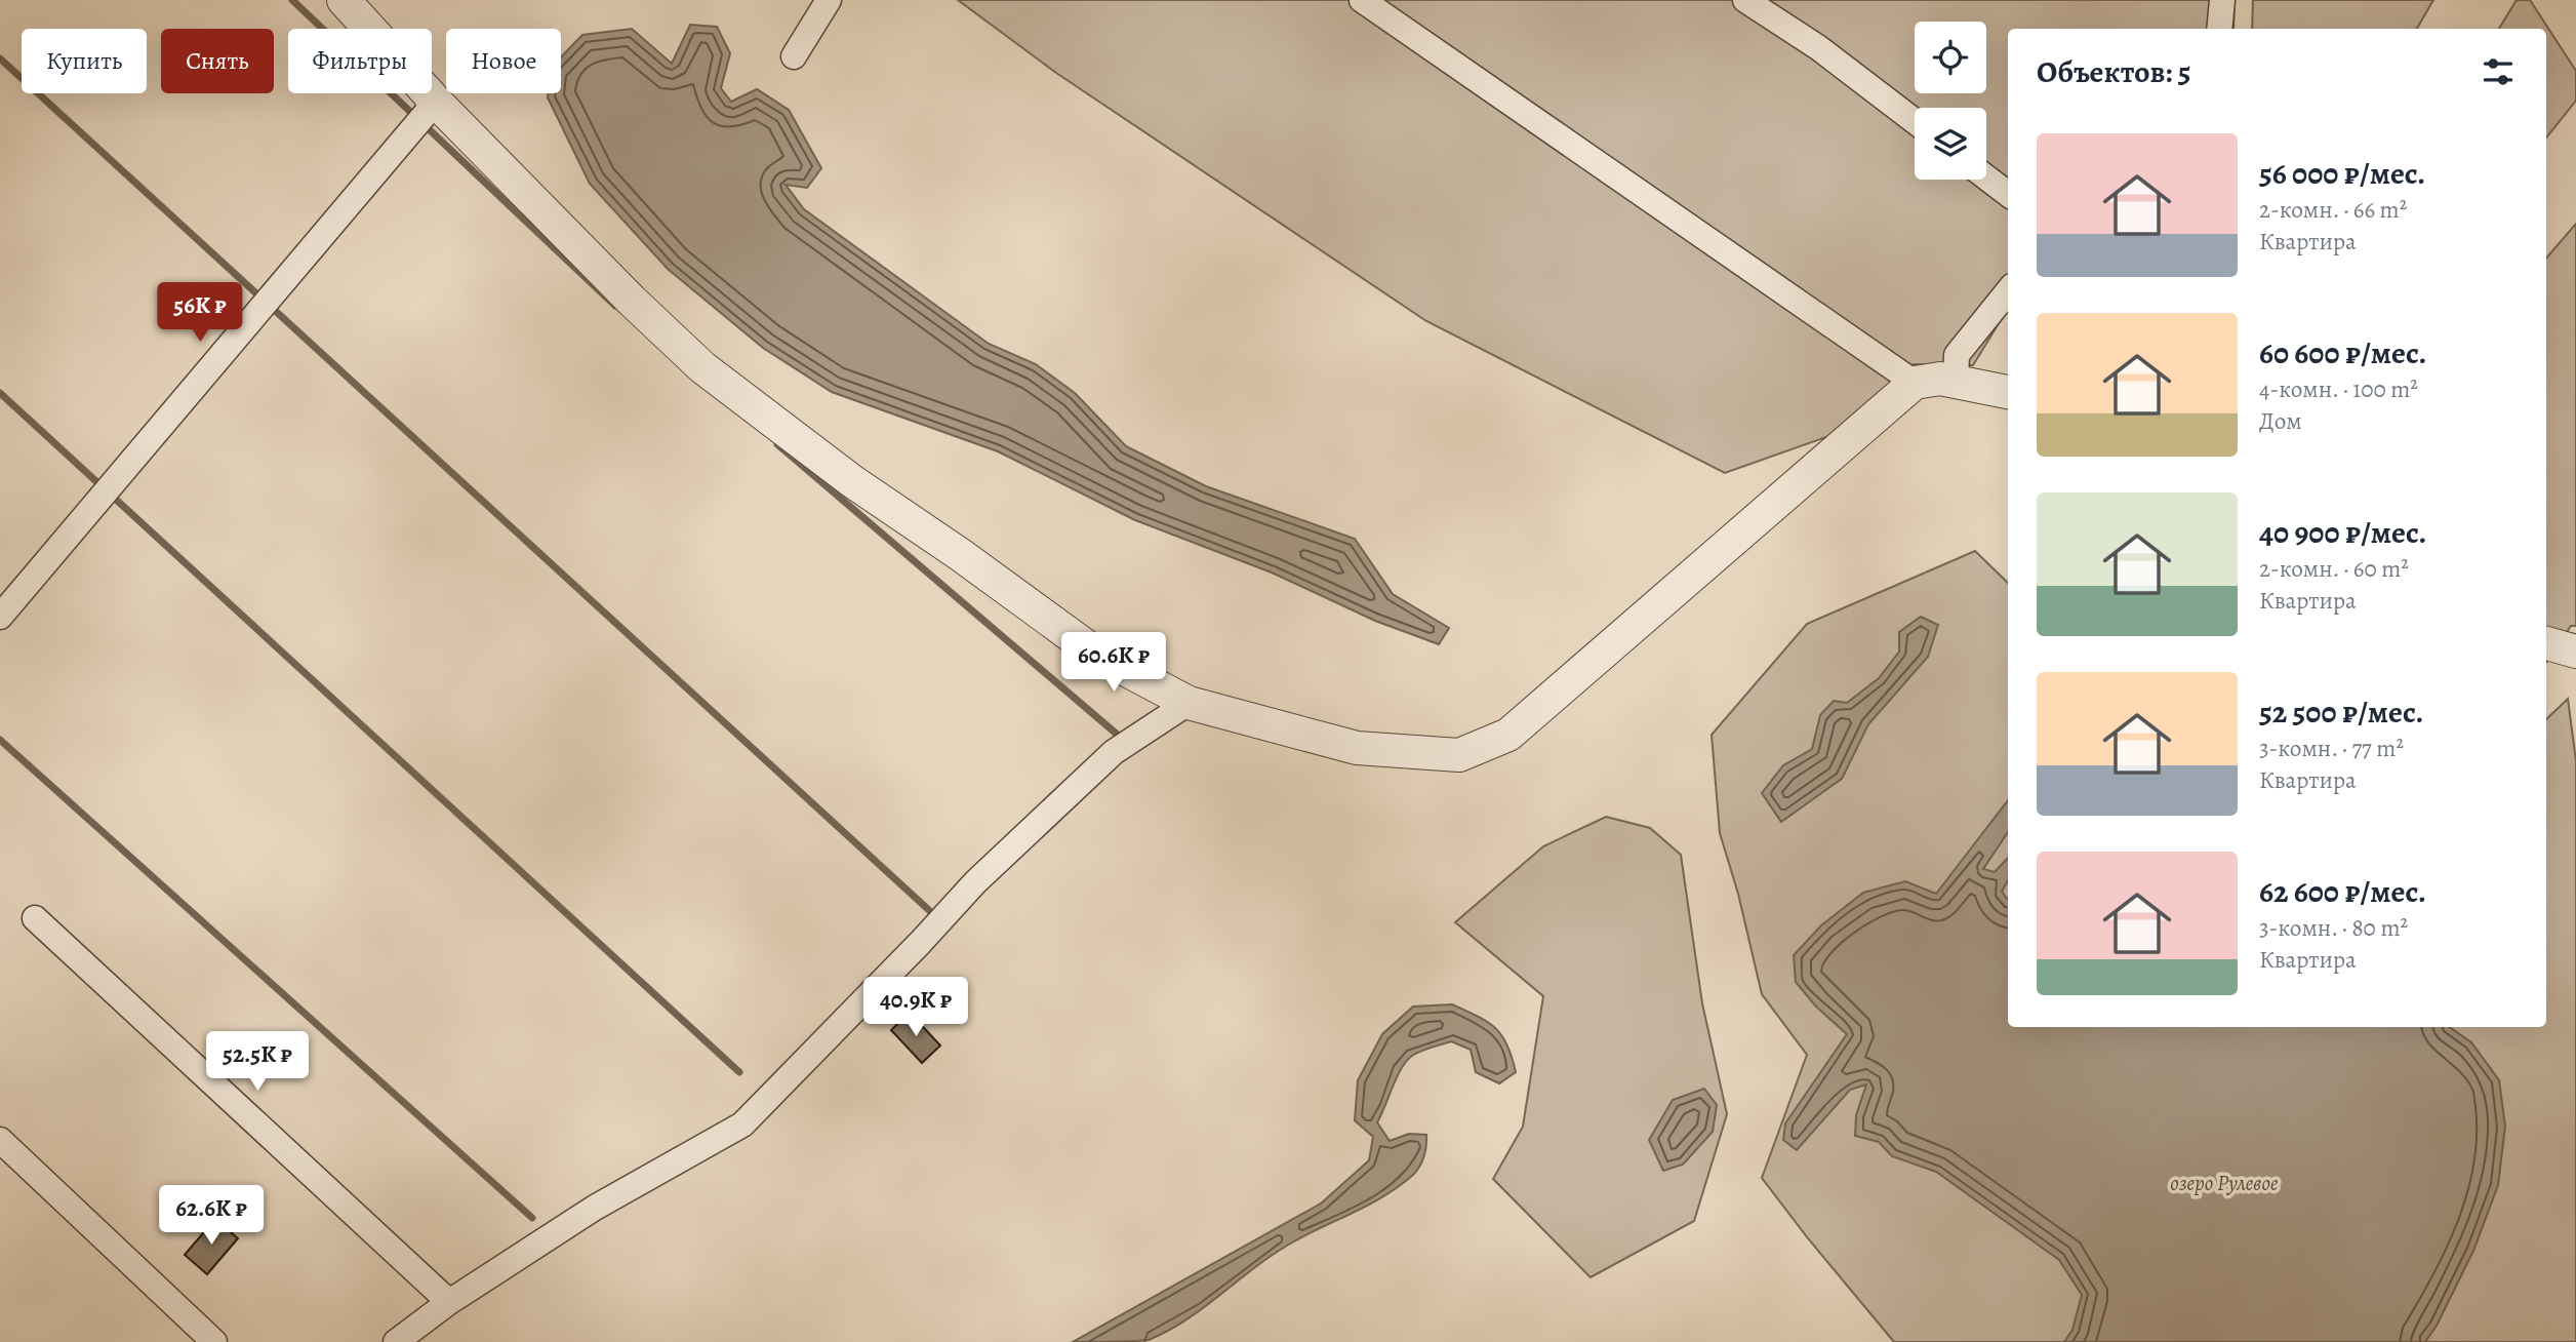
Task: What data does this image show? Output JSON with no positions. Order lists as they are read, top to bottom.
{
  "water": ["озеро Рулевое"],
  "page": {
    "chip": [
      "Купить",
      "Снять",
      "Фильтры",
      "Новое"
    ],
    "heading": "Объектов: 5",
    "list": [
      {
        "name": "56 000 ₽/мес.",
        "note": "2-комн. · 66 m² · Квартира"
      },
      {
        "name": "60 600 ₽/мес.",
        "note": "4-комн. · 100 m² · Дом"
      },
      {
        "name": "40 900 ₽/мес.",
        "note": "2-комн. · 60 m² · Квартира"
      },
      {
        "name": "52 500 ₽/мес.",
        "note": "3-комн. · 77 m² · Квартира"
      },
      {
        "name": "62 600 ₽/мес.",
        "note": "3-комн. · 80 m² · Квартира"
      }
    ],
    "price": [
      "56K ₽",
      "60.6K ₽",
      "40.9K ₽",
      "52.5K ₽",
      "62.6K ₽"
    ]
  }
}
